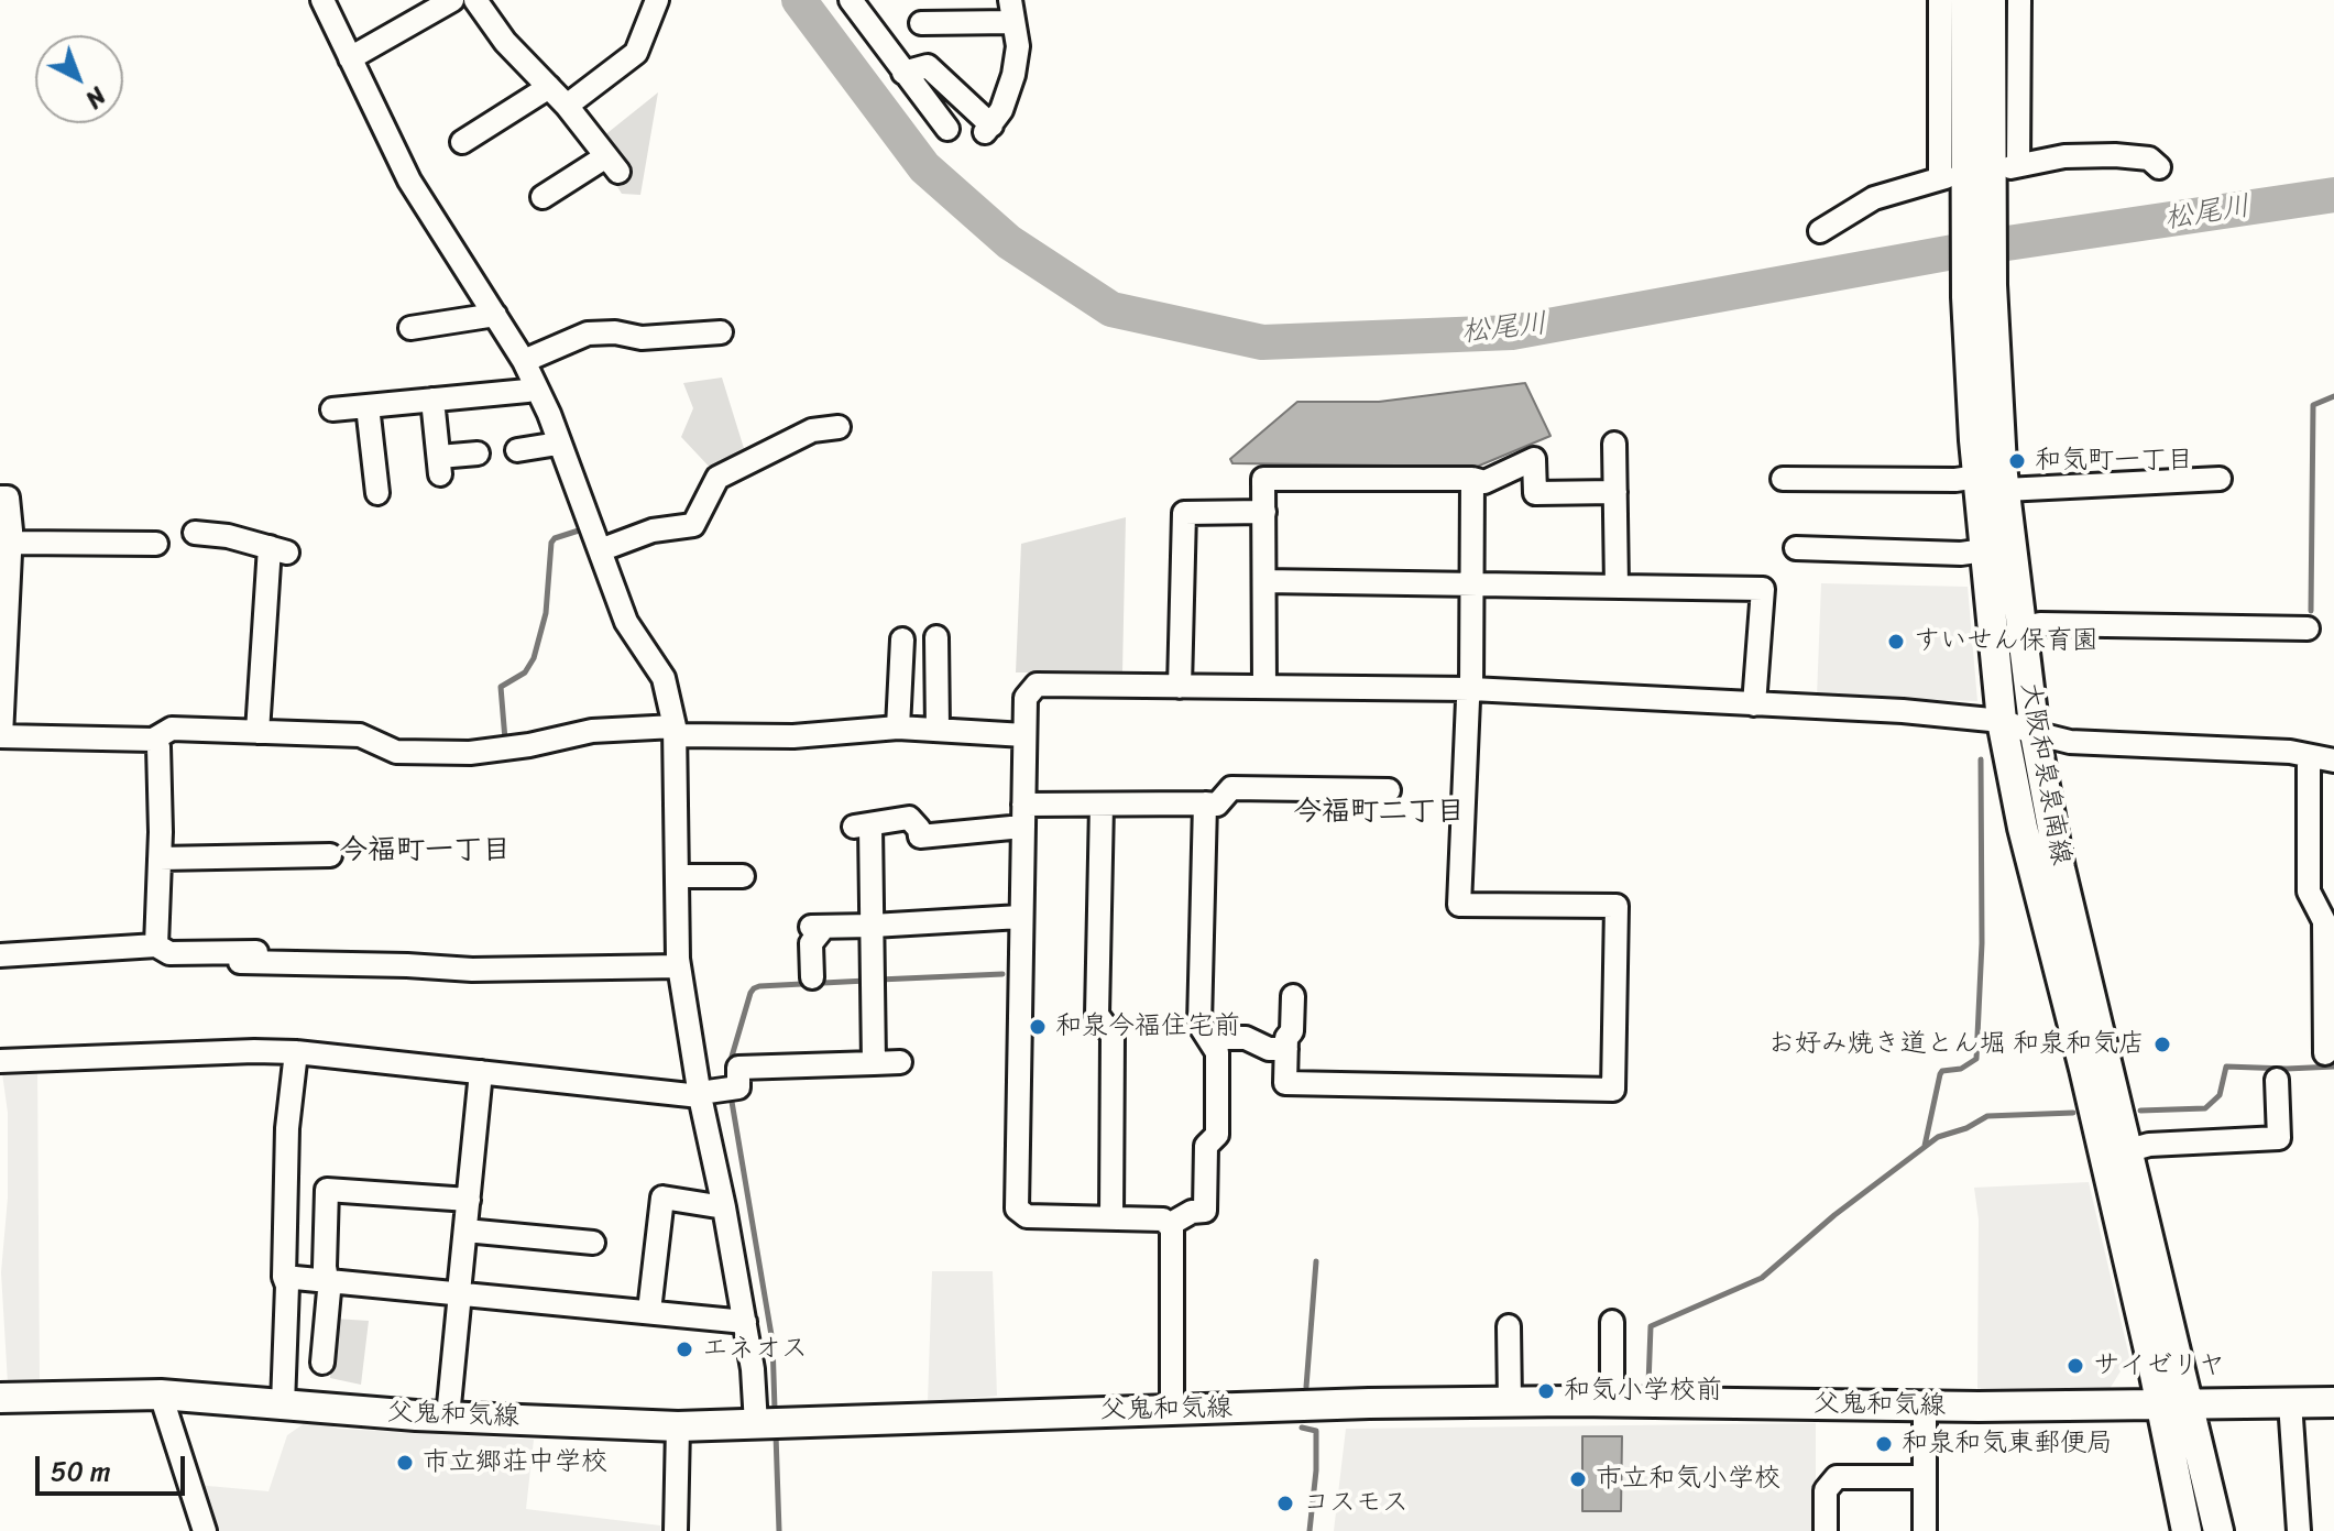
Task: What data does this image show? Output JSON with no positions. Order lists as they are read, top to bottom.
{
  "streets": {
    "main road": ["大阪和泉泉南線", "父鬼和気線"]
  },
  "crossings": [
    ["大阪和泉泉南線", "父鬼和気線"]
  ],
  "districts": ["今福町二丁目", "今福町一丁目"],
  "water": ["松尾川"],
  "places": [
    "和気町一丁目",
    "すいせん保育園",
    "和泉今福住宅前",
    "お好み焼き道とん堀 和泉和気店",
    "エネオス",
    "サイゼリヤ",
    "和気小学校前",
    "和泉和気東郵便局",
    "市立郷荘中学校",
    "市立和気小学校",
    "コスモス"
  ],
  "scale_bar": "50 m",
  "north": "bottom right"
}
